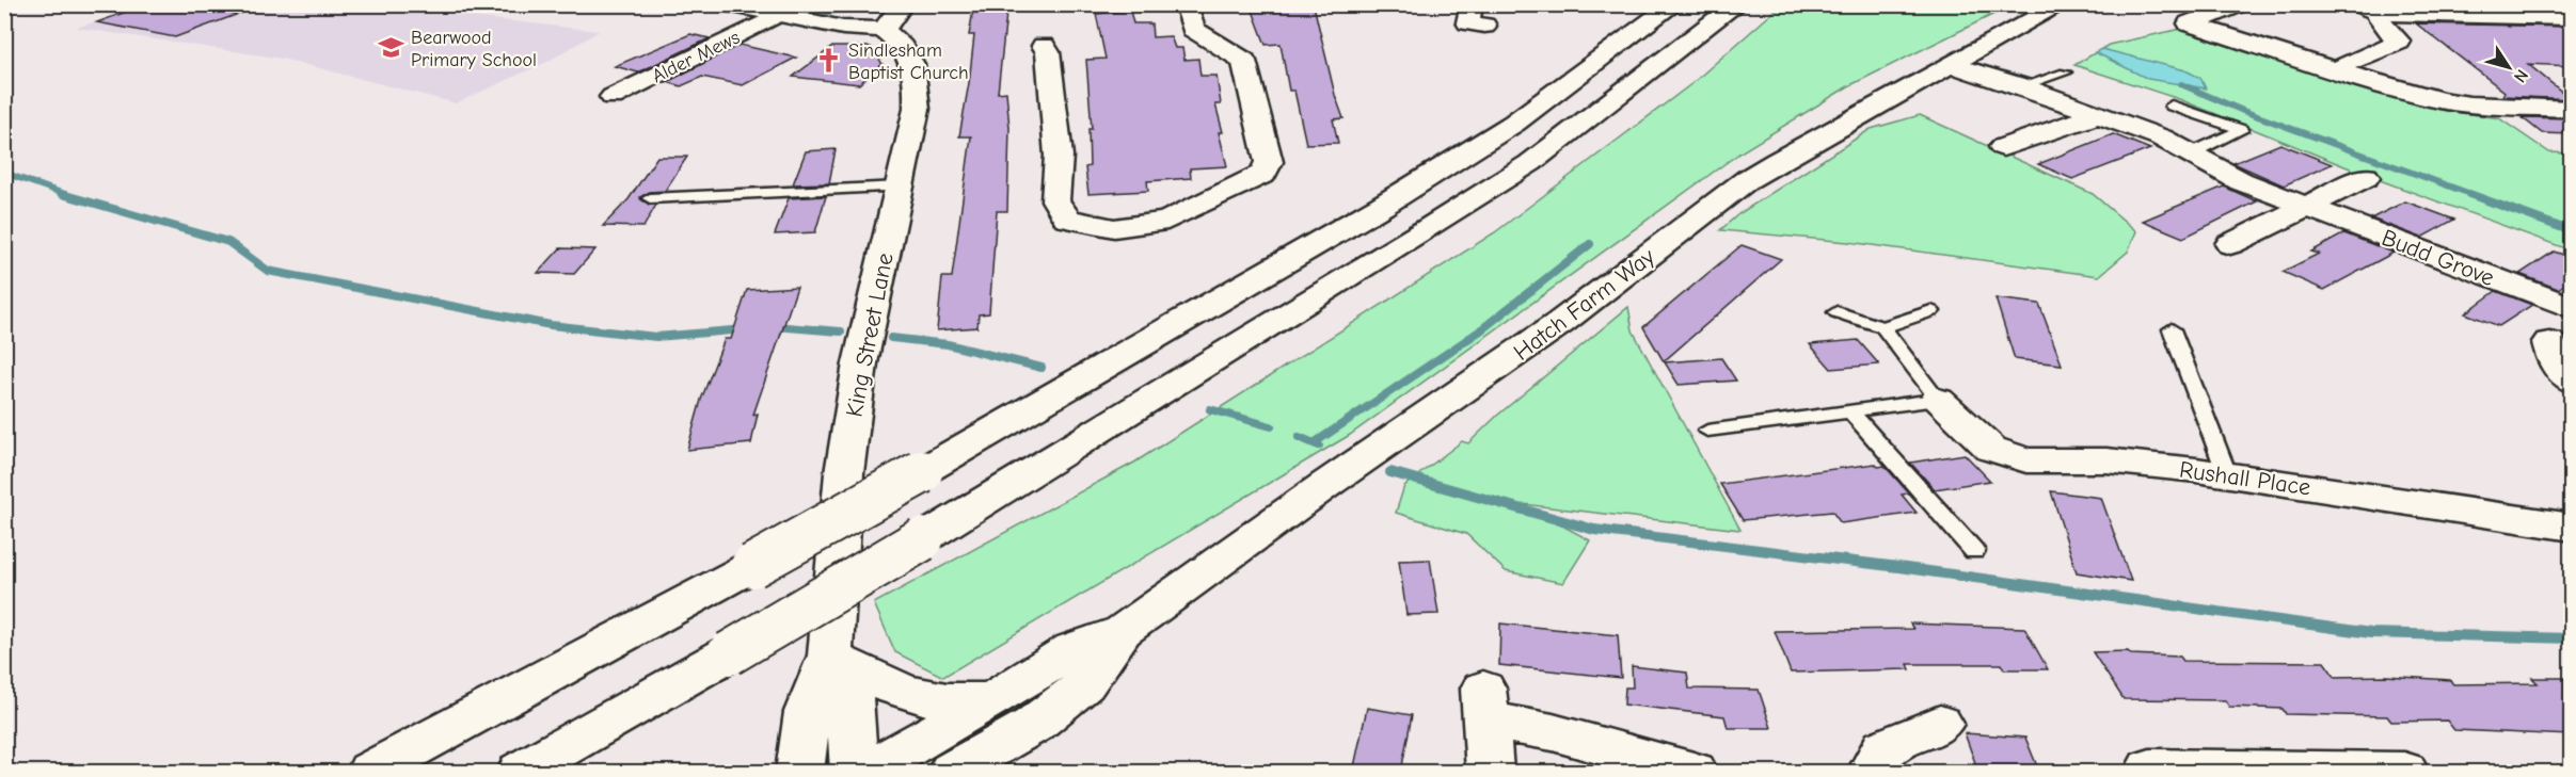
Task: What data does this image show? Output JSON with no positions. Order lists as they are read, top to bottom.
{
  "streets": {
    "main road": [
      "Alder Mews",
      "Budd Grove",
      "Hatch Farm Way",
      "King Street Lane",
      "Rushall Place"
    ]
  },
  "crossings": [
    ["Budd Grove", "Hatch Farm Way"]
  ],
  "places": {
    "school or university": ["Bearwood Primary School"],
    "church": ["Sindlesham Baptist Church"]
  },
  "north": "bottom right"
}
